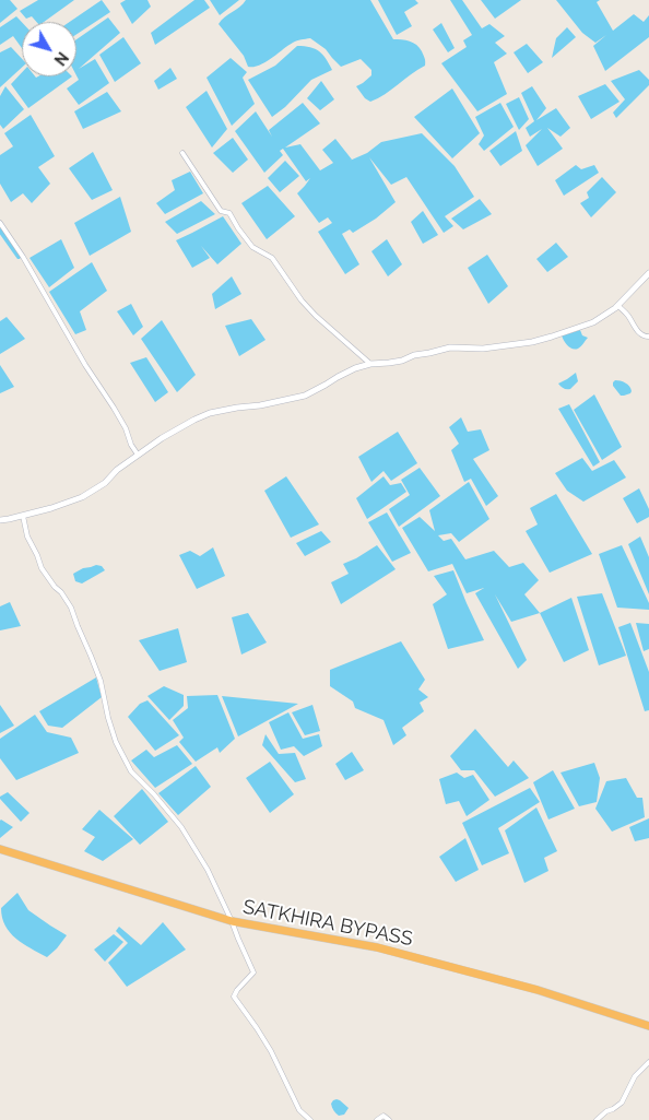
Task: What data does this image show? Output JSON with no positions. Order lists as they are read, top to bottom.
{
  "streets": {
    "highway": ["SATKHIRA BYPASS"]
  },
  "north": "bottom right"
}
